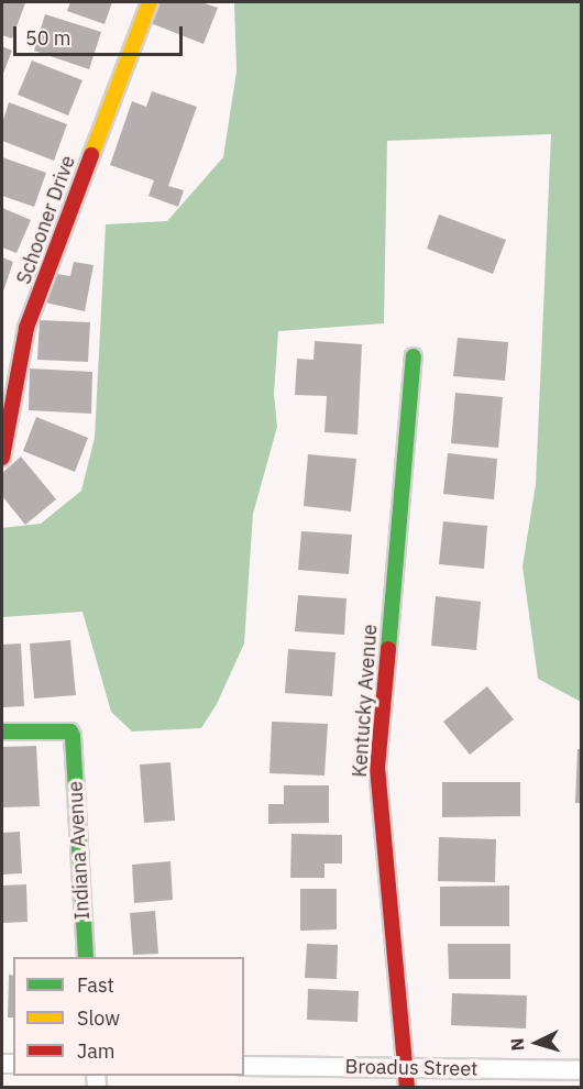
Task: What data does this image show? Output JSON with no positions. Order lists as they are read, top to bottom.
{
  "streets": {
    "street": [
      "Schooner Drive",
      "Kentucky Avenue",
      "Indiana Avenue",
      "Broadus Street"
    ]
  },
  "crossings": [
    ["Kentucky Avenue", "Broadus Street"]
  ],
  "legend": ["Fast", "Slow", "Jam"],
  "scale_bar": "50 m",
  "north": "left"
}
